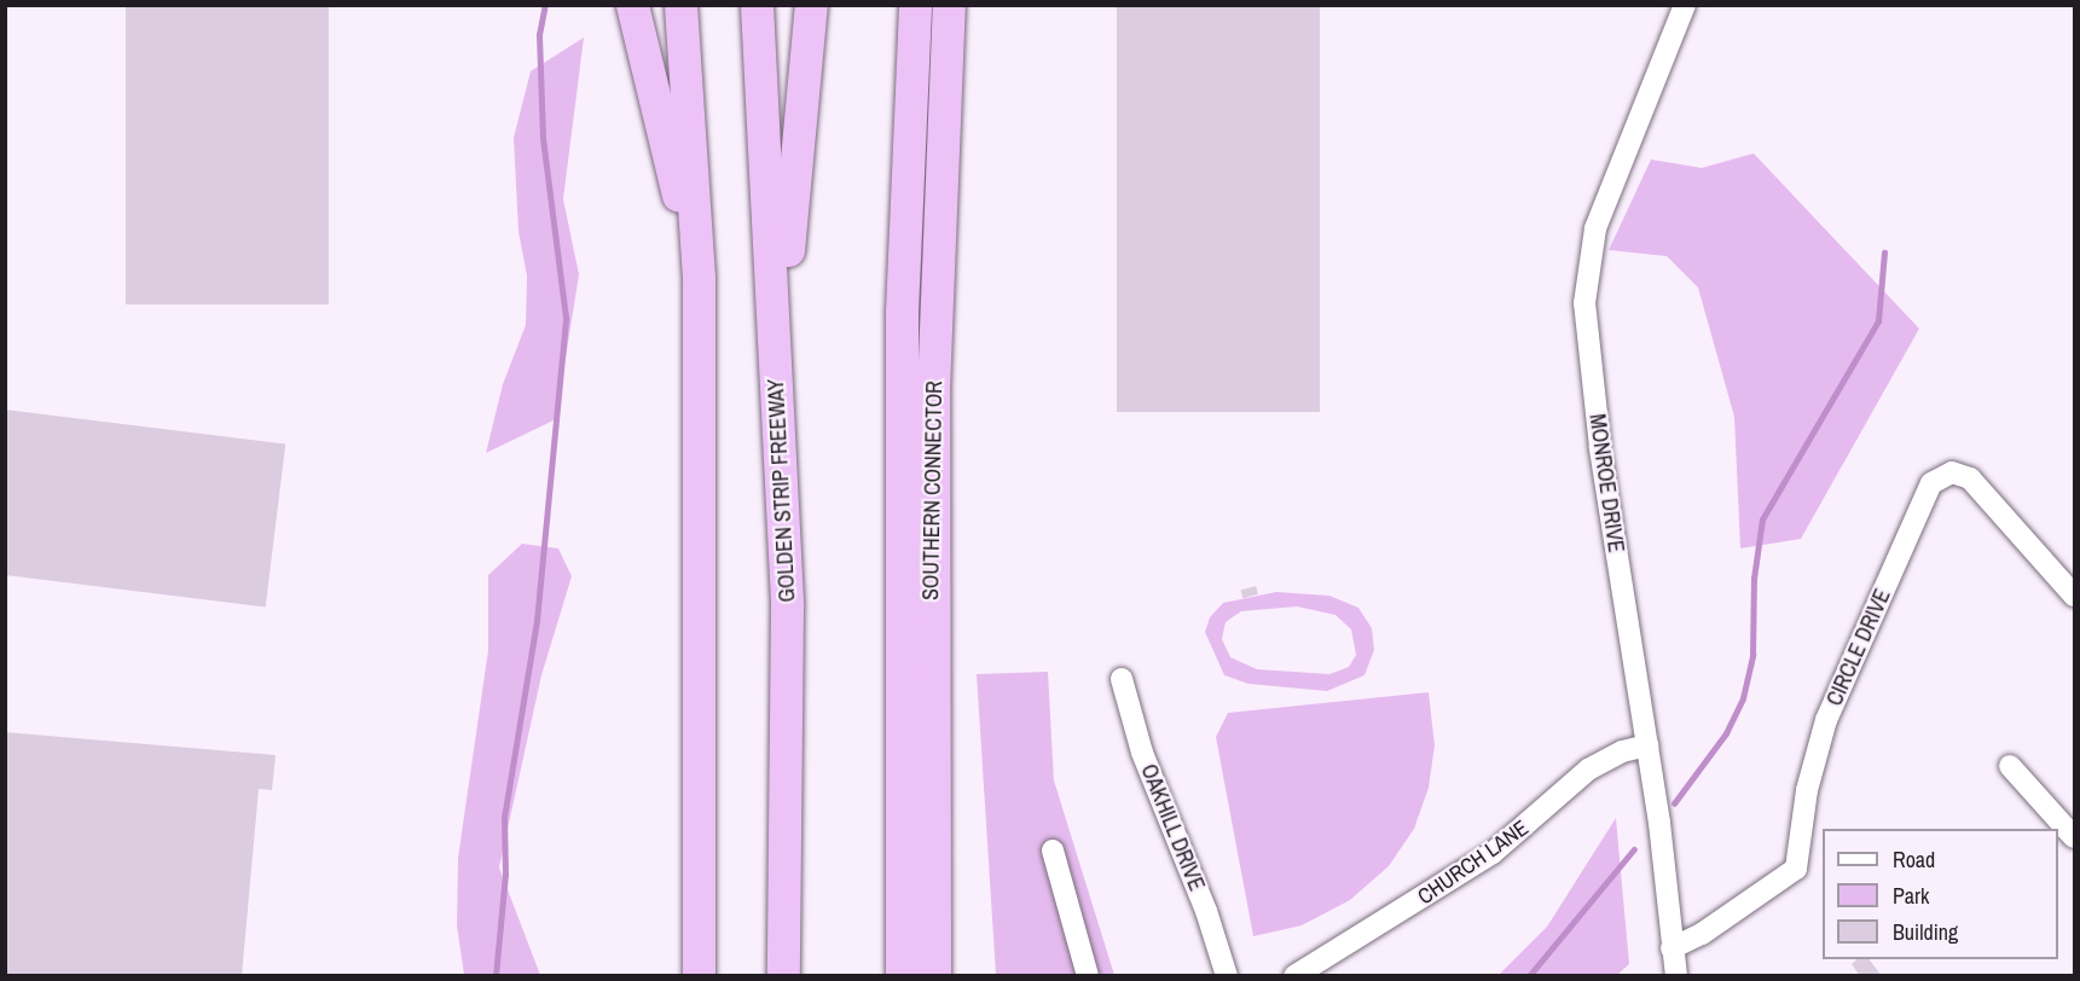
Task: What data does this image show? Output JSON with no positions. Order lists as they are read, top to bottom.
{
  "streets": {
    "highway": ["GOLDEN STRIP FREEWAY", "SOUTHERN CONNECTOR"],
    "street": [
      "MONROE DRIVE",
      "CIRCLE DRIVE",
      "OAKHILL DRIVE",
      "CHURCH LANE"
    ]
  },
  "crossings": [
    ["MONROE DRIVE", "CIRCLE DRIVE"],
    ["MONROE DRIVE", "CHURCH LANE"]
  ],
  "legend": ["Road", "Park", "Building"]
}
